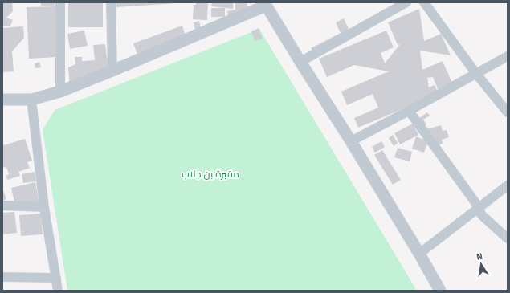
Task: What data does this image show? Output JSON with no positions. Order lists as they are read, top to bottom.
{
  "parks": ["مقبرة بن جلاب"],
  "north": "top"
}
